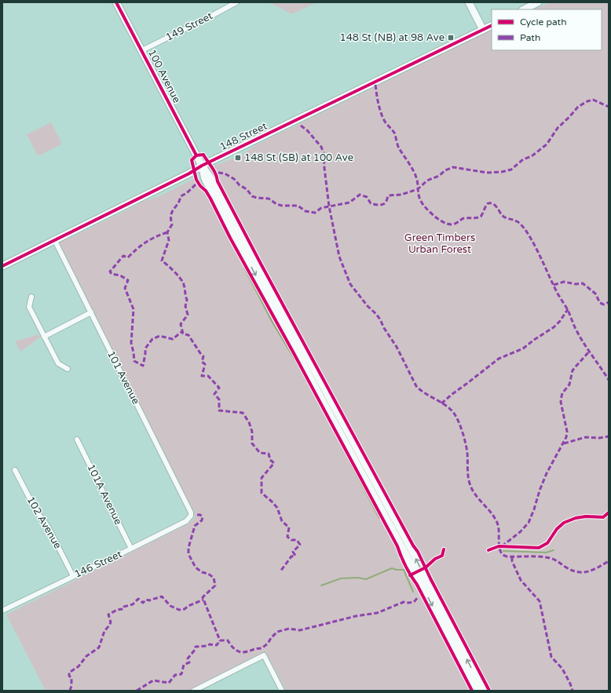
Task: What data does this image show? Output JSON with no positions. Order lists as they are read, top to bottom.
{
  "streets": {
    "main road": ["100 Avenue", "148 Street"],
    "street": [
      "149 Street",
      "101 Avenue",
      "101A Avenue",
      "102 Avenue",
      "146 Street"
    ]
  },
  "crossings": [
    ["149 Street", "100 Avenue"],
    ["100 Avenue", "148 Street"],
    ["148 Street", "101 Avenue"],
    ["101 Avenue", "146 Street"],
    ["101A Avenue", "146 Street"],
    ["102 Avenue", "146 Street"]
  ],
  "parks": ["Green Timbers Urban Forest"],
  "places": {
    "transit": ["148 St (NB) at 98 Ave", "148 St (SB) at 100 Ave"]
  },
  "legend": ["Cycle path", "Path"]
}
